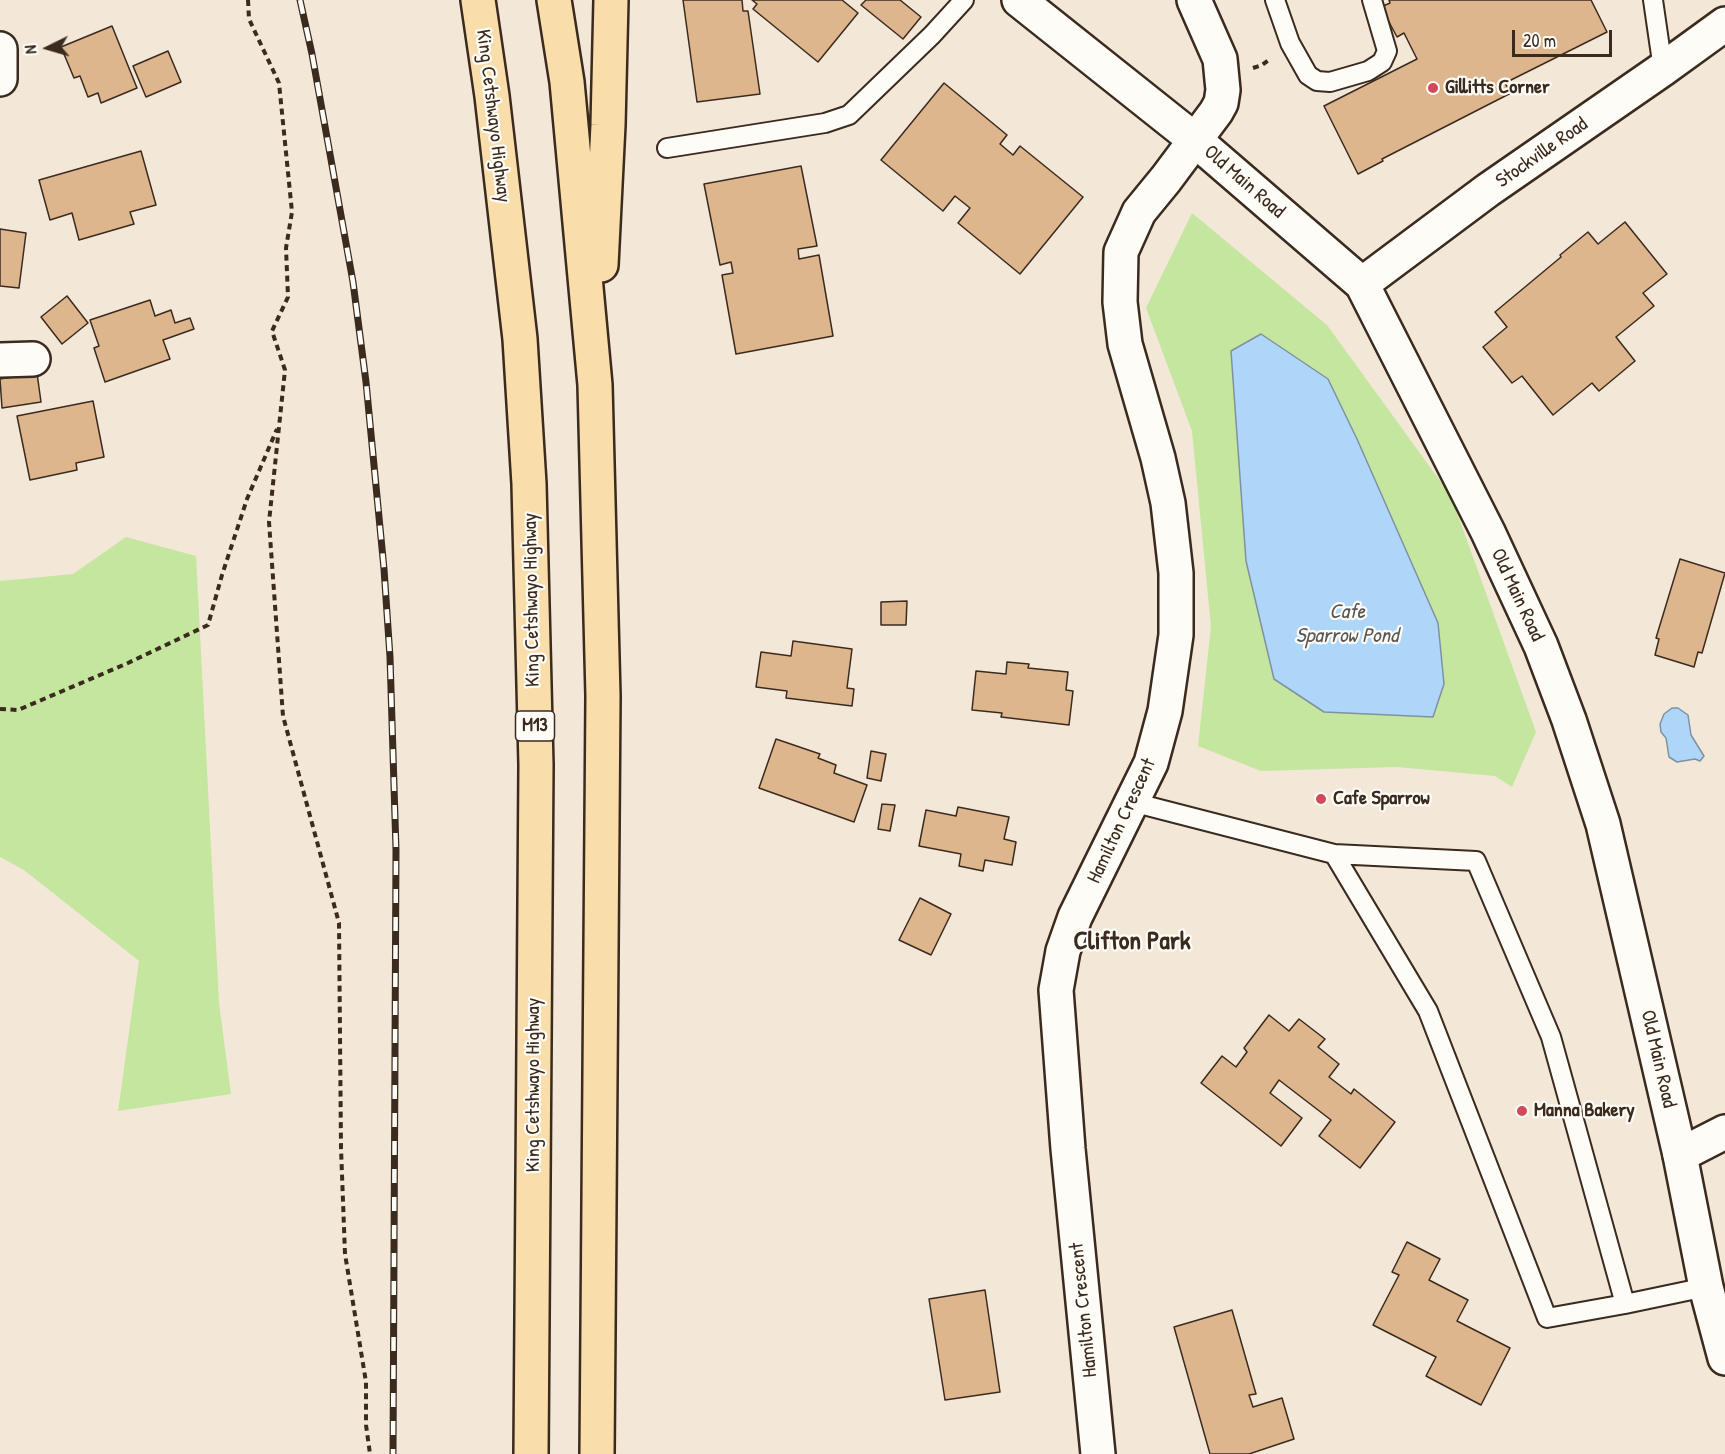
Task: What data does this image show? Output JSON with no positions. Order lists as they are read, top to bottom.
{
  "streets": {
    "highway": ["King Cetshwayo Highway", "M13"],
    "street": ["Stockville Road", "Old Main Road", "Hamilton Crescent"]
  },
  "crossings": [
    ["Stockville Road", "Old Main Road"],
    ["Old Main Road", "Hamilton Crescent"]
  ],
  "districts": ["Clifton Park"],
  "water": ["Cafe Sparrow Pond"],
  "places": ["Gillitts Corner", "Cafe Sparrow", "Manna Bakery"],
  "scale_bar": "20 m",
  "north": "left"
}
